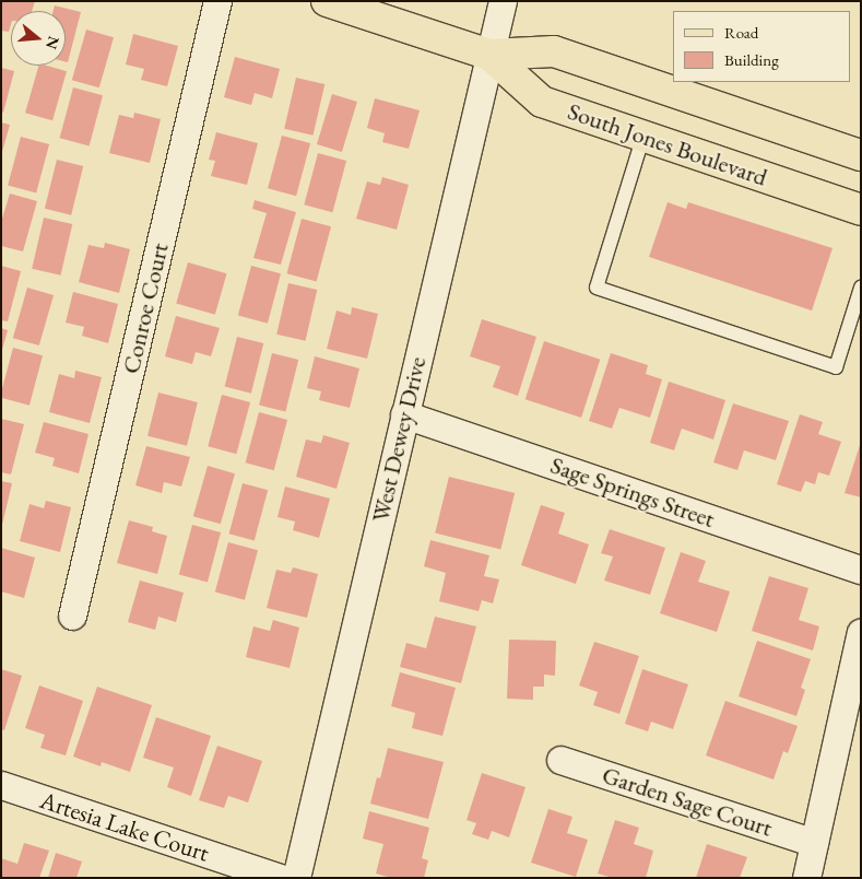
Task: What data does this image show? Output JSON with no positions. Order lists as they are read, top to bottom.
{
  "streets": {
    "main road": ["South Jones Boulevard"],
    "street": [
      "Conroe Court",
      "West Dewey Drive",
      "Sage Springs Street",
      "Garden Sage Court",
      "Artesia Lake Court"
    ]
  },
  "crossings": [
    ["South Jones Boulevard", "West Dewey Drive"],
    ["West Dewey Drive", "Sage Springs Street"]
  ],
  "legend": ["Road", "Building"],
  "north": "right"
}
